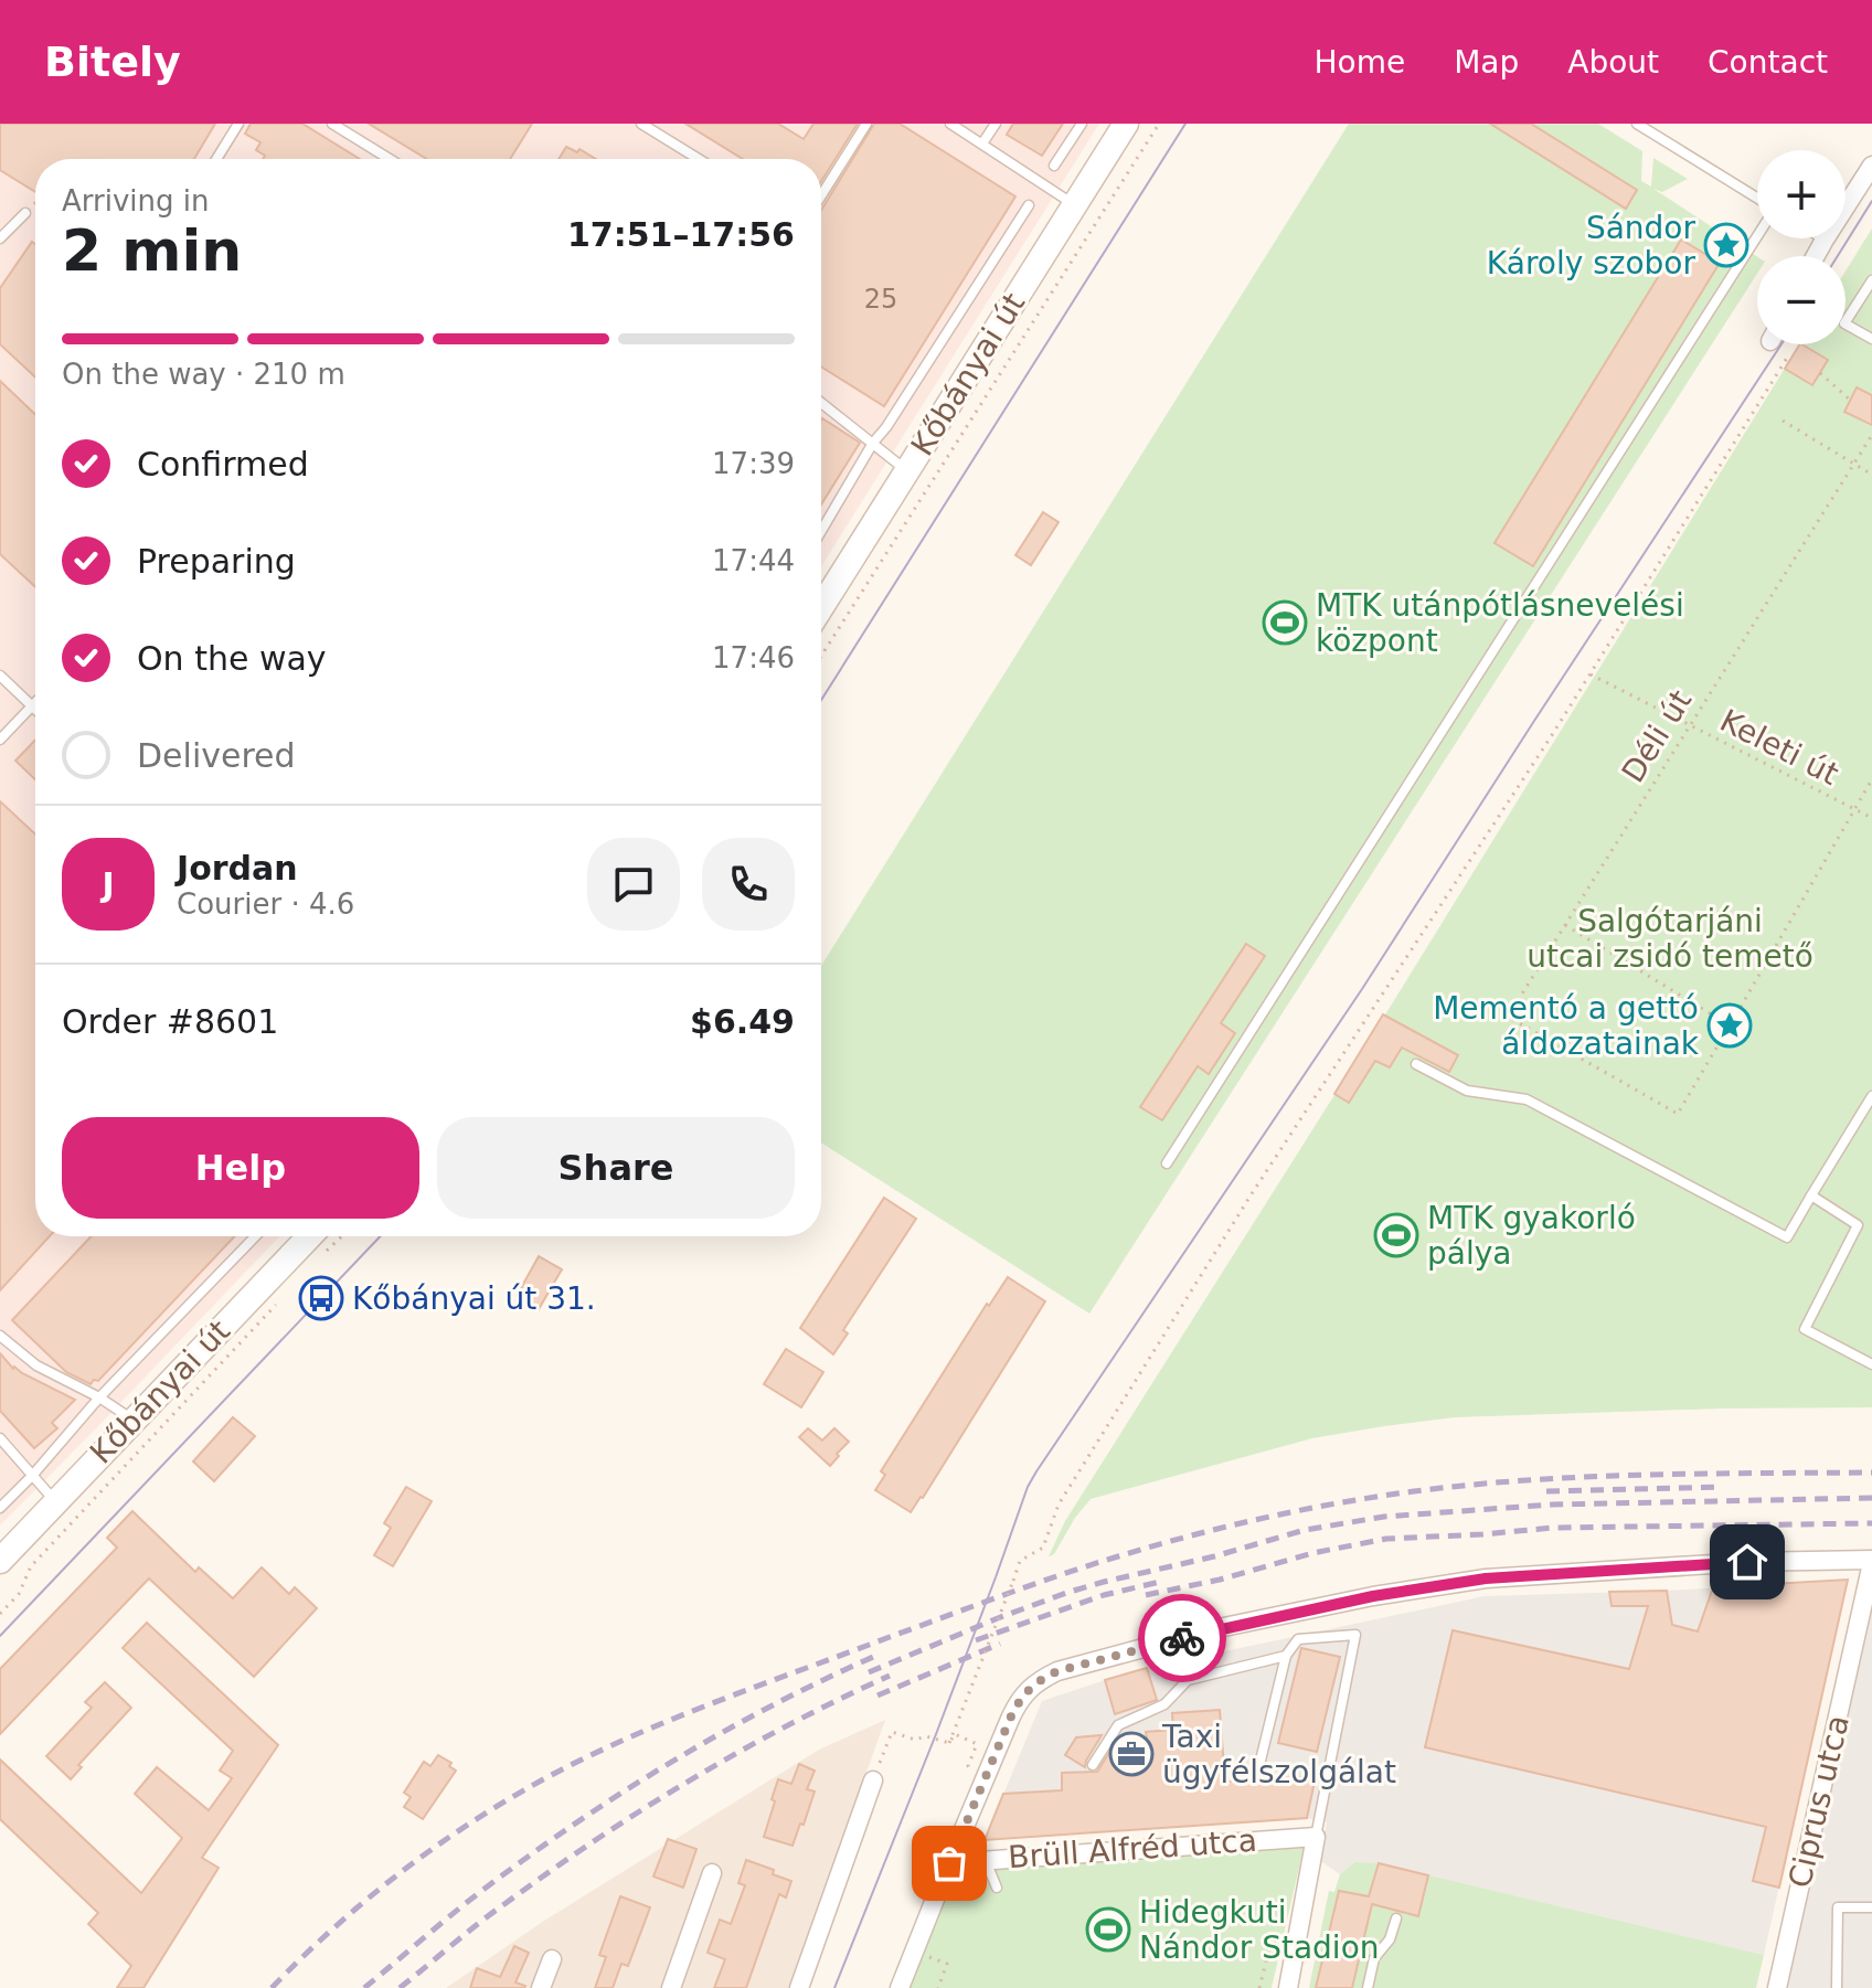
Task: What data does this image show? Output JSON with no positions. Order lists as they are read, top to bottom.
{
  "streets": {
    "main road": ["Kőbányai út"],
    "street": ["Ciprus utca", "Brüll Alfréd utca"],
    "path": ["Déli út", "Keleti út"]
  },
  "crossings": [
    ["Déli út", "Keleti út"]
  ],
  "parks": ["Salgótarjáni utcai zsidó temető"],
  "places": {
    "place": ["Sándor Károly szobor", "Mementó a gettó áldozatainak"],
    "sports": ["MTK utánpótlásnevelési központ", "MTK gyakorló pálya", "Hidegkuti Nándor Stadion"],
    "bus stop": ["Kőbányai út 31."],
    "office": ["Taxi ügyfélszolgálat"]
  },
  "house_numbers": ["25"],
  "page": {
    "header": "Bitely",
    "nav": [
      "Home",
      "Map",
      "About",
      "Contact"
    ],
    "map_buttons": ["+", "−"],
    "heading": ["2 min", "Arriving in", "17:51–17:56"],
    "panel": [
      "Jordan",
      "Courier · 4.6",
      "Order #8601",
      "$6.49"
    ],
    "bar": "On the way · 210 m",
    "list": [
      ["Confirmed", "17:39"],
      ["Preparing", "17:44"],
      ["On the way", "17:46"],
      "Delivered"
    ],
    "round": "J",
    "buttons": ["Help", "Share"]
  }
}
